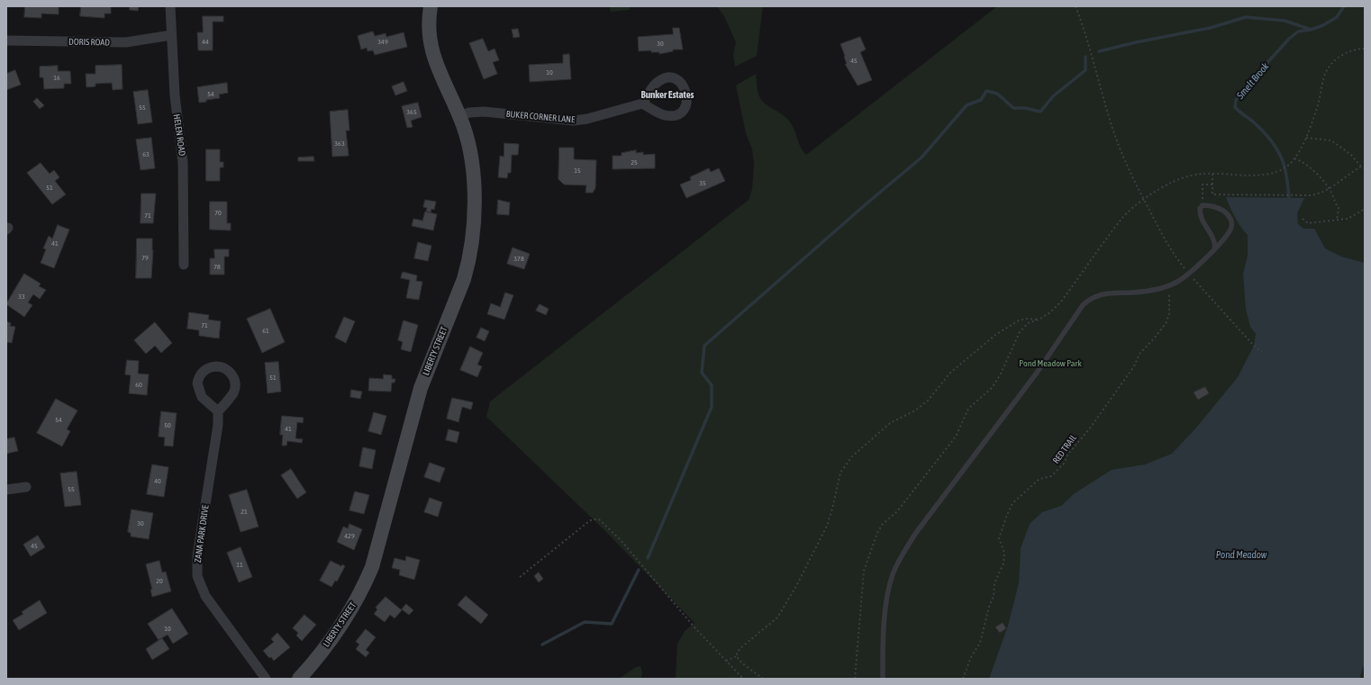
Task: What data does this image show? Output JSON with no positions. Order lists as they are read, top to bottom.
{
  "streets": {
    "main road": ["LIBERTY STREET"],
    "street": [
      "DORIS ROAD",
      "BUKER CORNER LANE",
      "HELEN ROAD",
      "ZANA PARK DRIVE"
    ],
    "path": ["RED TRAIL"]
  },
  "crossings": [
    ["DORIS ROAD", "HELEN ROAD"],
    ["BUKER CORNER LANE", "LIBERTY STREET"]
  ],
  "districts": ["Bunker Estates"],
  "water": ["Smelt Brook", "Pond Meadow"],
  "parks": ["Pond Meadow Park"],
  "house_numbers": [
    "44",
    "349",
    "30",
    "45",
    "10",
    "16",
    "54",
    "55",
    "365",
    "363",
    "63",
    "25",
    "15",
    "35",
    "51",
    "70",
    "71",
    "41",
    "79",
    "378",
    "78",
    "33",
    "71",
    "61",
    "51",
    "60",
    "54",
    "50",
    "41",
    "40",
    "55",
    "21",
    "30",
    "429",
    "45",
    "11",
    "20",
    "10"
  ]
}
